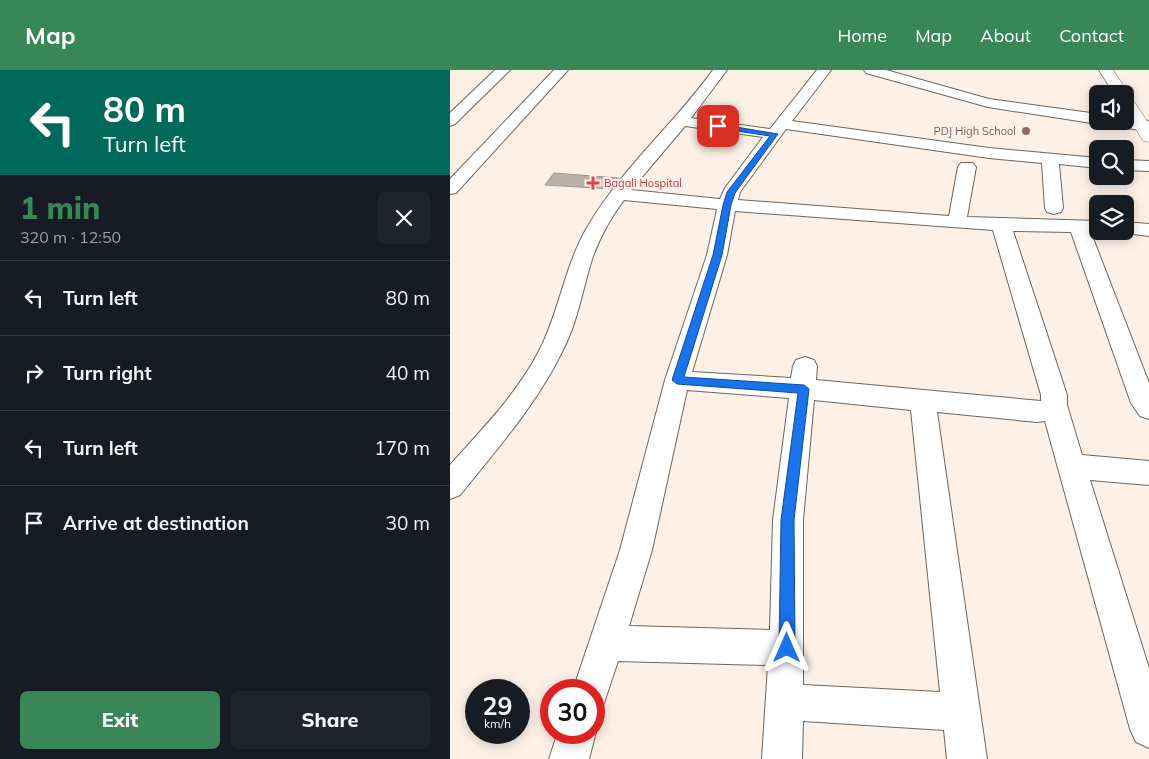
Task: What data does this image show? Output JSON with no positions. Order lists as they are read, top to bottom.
{
  "places": {
    "other": ["PDJ High School"],
    "health": ["Bagali Hospital"]
  },
  "page": {
    "header": "Map",
    "nav": [
      "Home",
      "Map",
      "About",
      "Contact"
    ],
    "turn": ["80 m", "Turn left"],
    "heading": ["1 min", "320 m · 12:50"],
    "list": [
      {
        "name": "Turn left",
        "value": "80 m"
      },
      {
        "name": "Turn right",
        "value": "40 m"
      },
      {
        "name": "Turn left",
        "value": "170 m"
      },
      {
        "name": "Arrive at destination",
        "value": "30 m"
      }
    ],
    "speed": "29 km/h",
    "limit": "30",
    "buttons": ["Exit", "Share"]
  }
}
